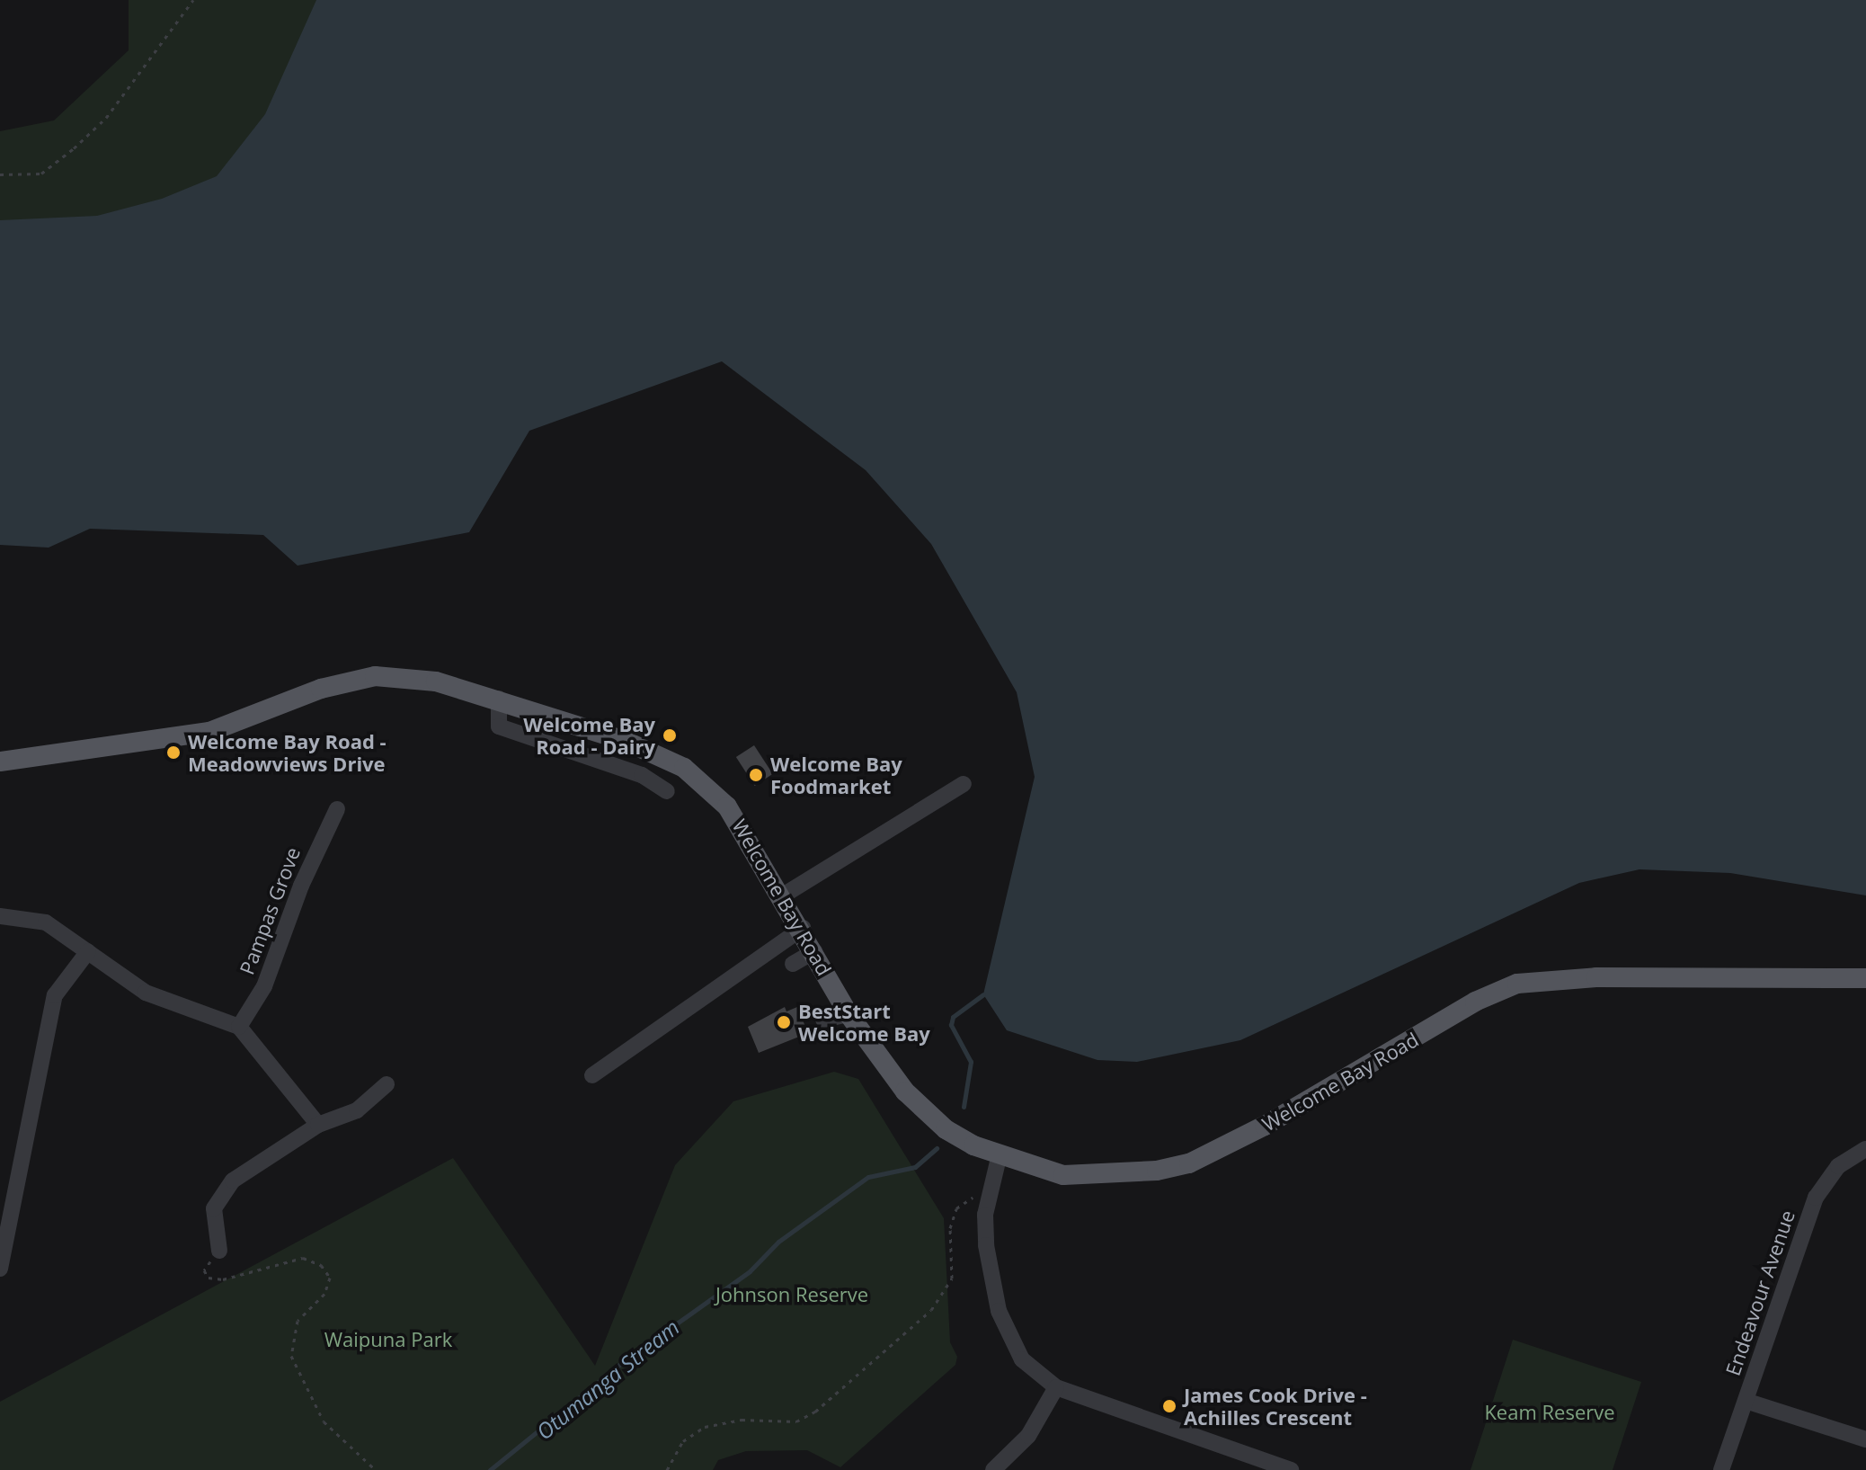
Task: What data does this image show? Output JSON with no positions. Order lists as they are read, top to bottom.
{
  "streets": {
    "main road": ["Welcome Bay Road"],
    "street": ["Pampas Grove", "Endeavour Avenue"]
  },
  "water": ["Otumanga Stream"],
  "parks": ["Johnson Reserve", "Waipuna Park", "Keam Reserve"],
  "places": [
    "Welcome Bay Road - Dairy",
    "Welcome Bay Road - Meadowviews Drive",
    "Welcome Bay Foodmarket",
    "BestStart Welcome Bay",
    "James Cook Drive - Achilles Crescent"
  ]
}
